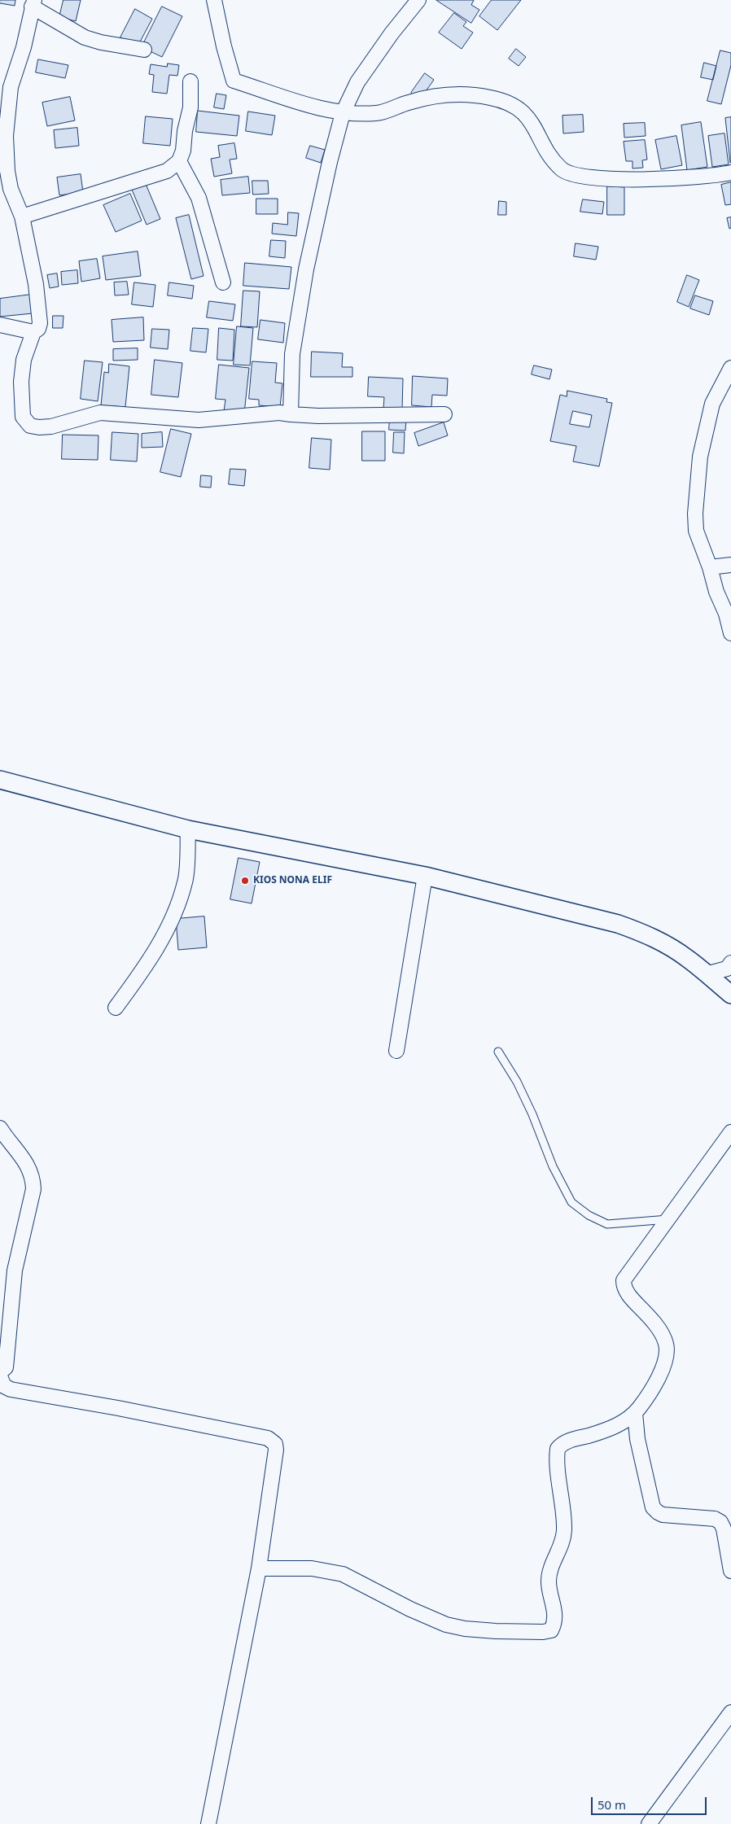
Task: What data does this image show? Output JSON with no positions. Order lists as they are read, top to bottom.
{
  "places": ["KIOS NONA ELIF"],
  "scale_bar": "50 m"
}
